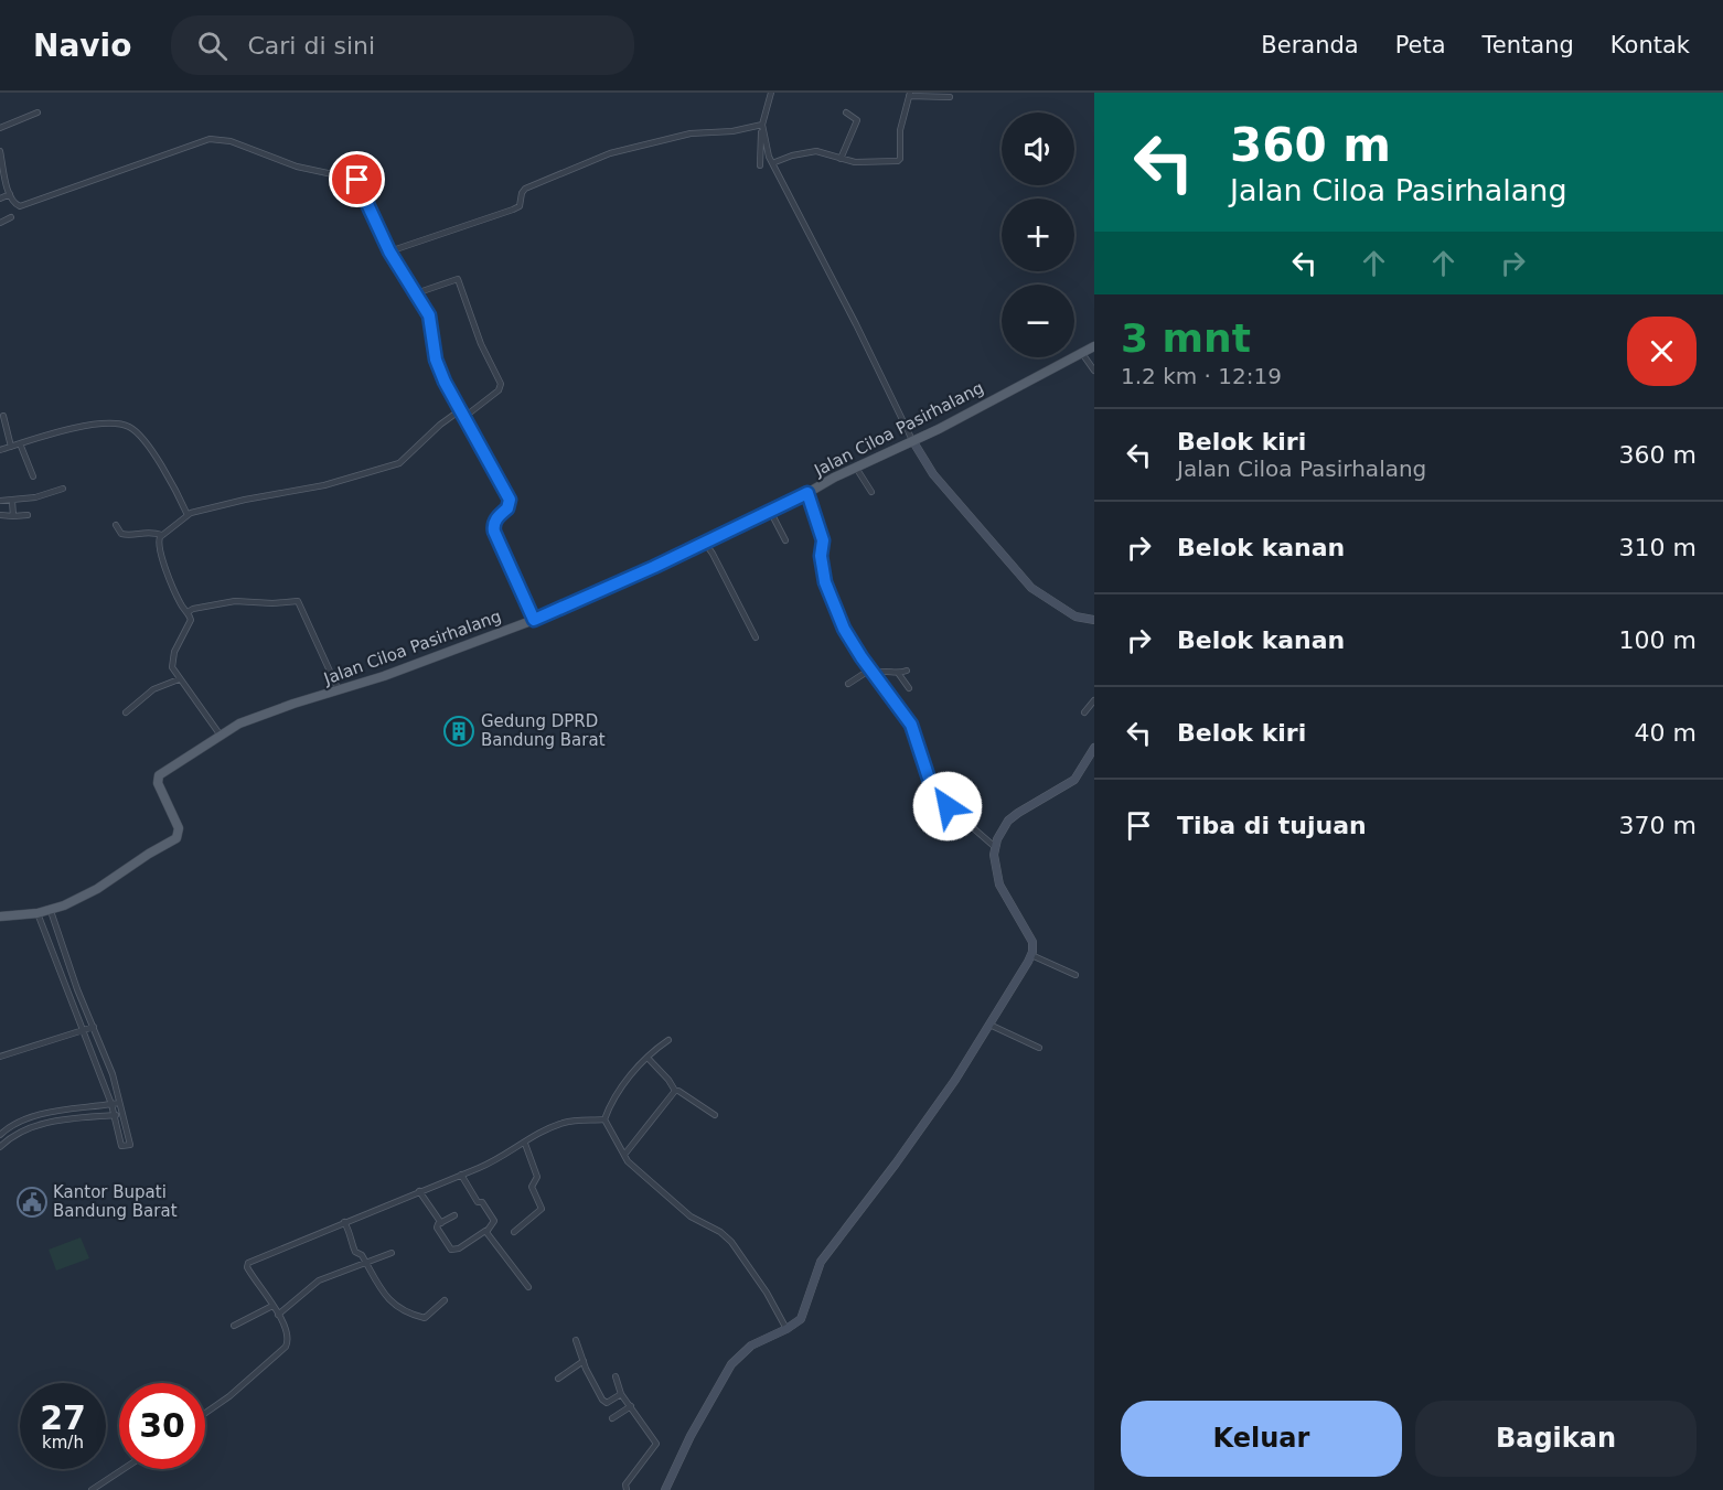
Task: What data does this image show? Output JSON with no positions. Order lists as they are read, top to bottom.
{
  "streets": {
    "main road": ["Jalan Ciloa Pasirhalang"]
  },
  "places": {
    "building": ["Gedung DPRD Bandung Barat"],
    "public building": ["Kantor Bupati Bandung Barat"]
  },
  "page": {
    "header": "Navio",
    "search": "Cari di sini",
    "nav": [
      "Beranda",
      "Peta",
      "Tentang",
      "Kontak"
    ],
    "turn": ["360 m", "Jalan Ciloa Pasirhalang"],
    "map_buttons": ["+", "−"],
    "heading": ["3 mnt", "1.2 km · 12:19"],
    "list": [
      {
        "name": "Belok kiri",
        "note": "Jalan Ciloa Pasirhalang",
        "value": "360 m"
      },
      {
        "name": "Belok kanan",
        "value": "310 m"
      },
      {
        "name": "Belok kanan",
        "value": "100 m"
      },
      {
        "name": "Belok kiri",
        "value": "40 m"
      },
      {
        "name": "Tiba di tujuan",
        "value": "370 m"
      }
    ],
    "speed": "27 km/h",
    "limit": "30",
    "buttons": ["Keluar", "Bagikan"]
  }
}
